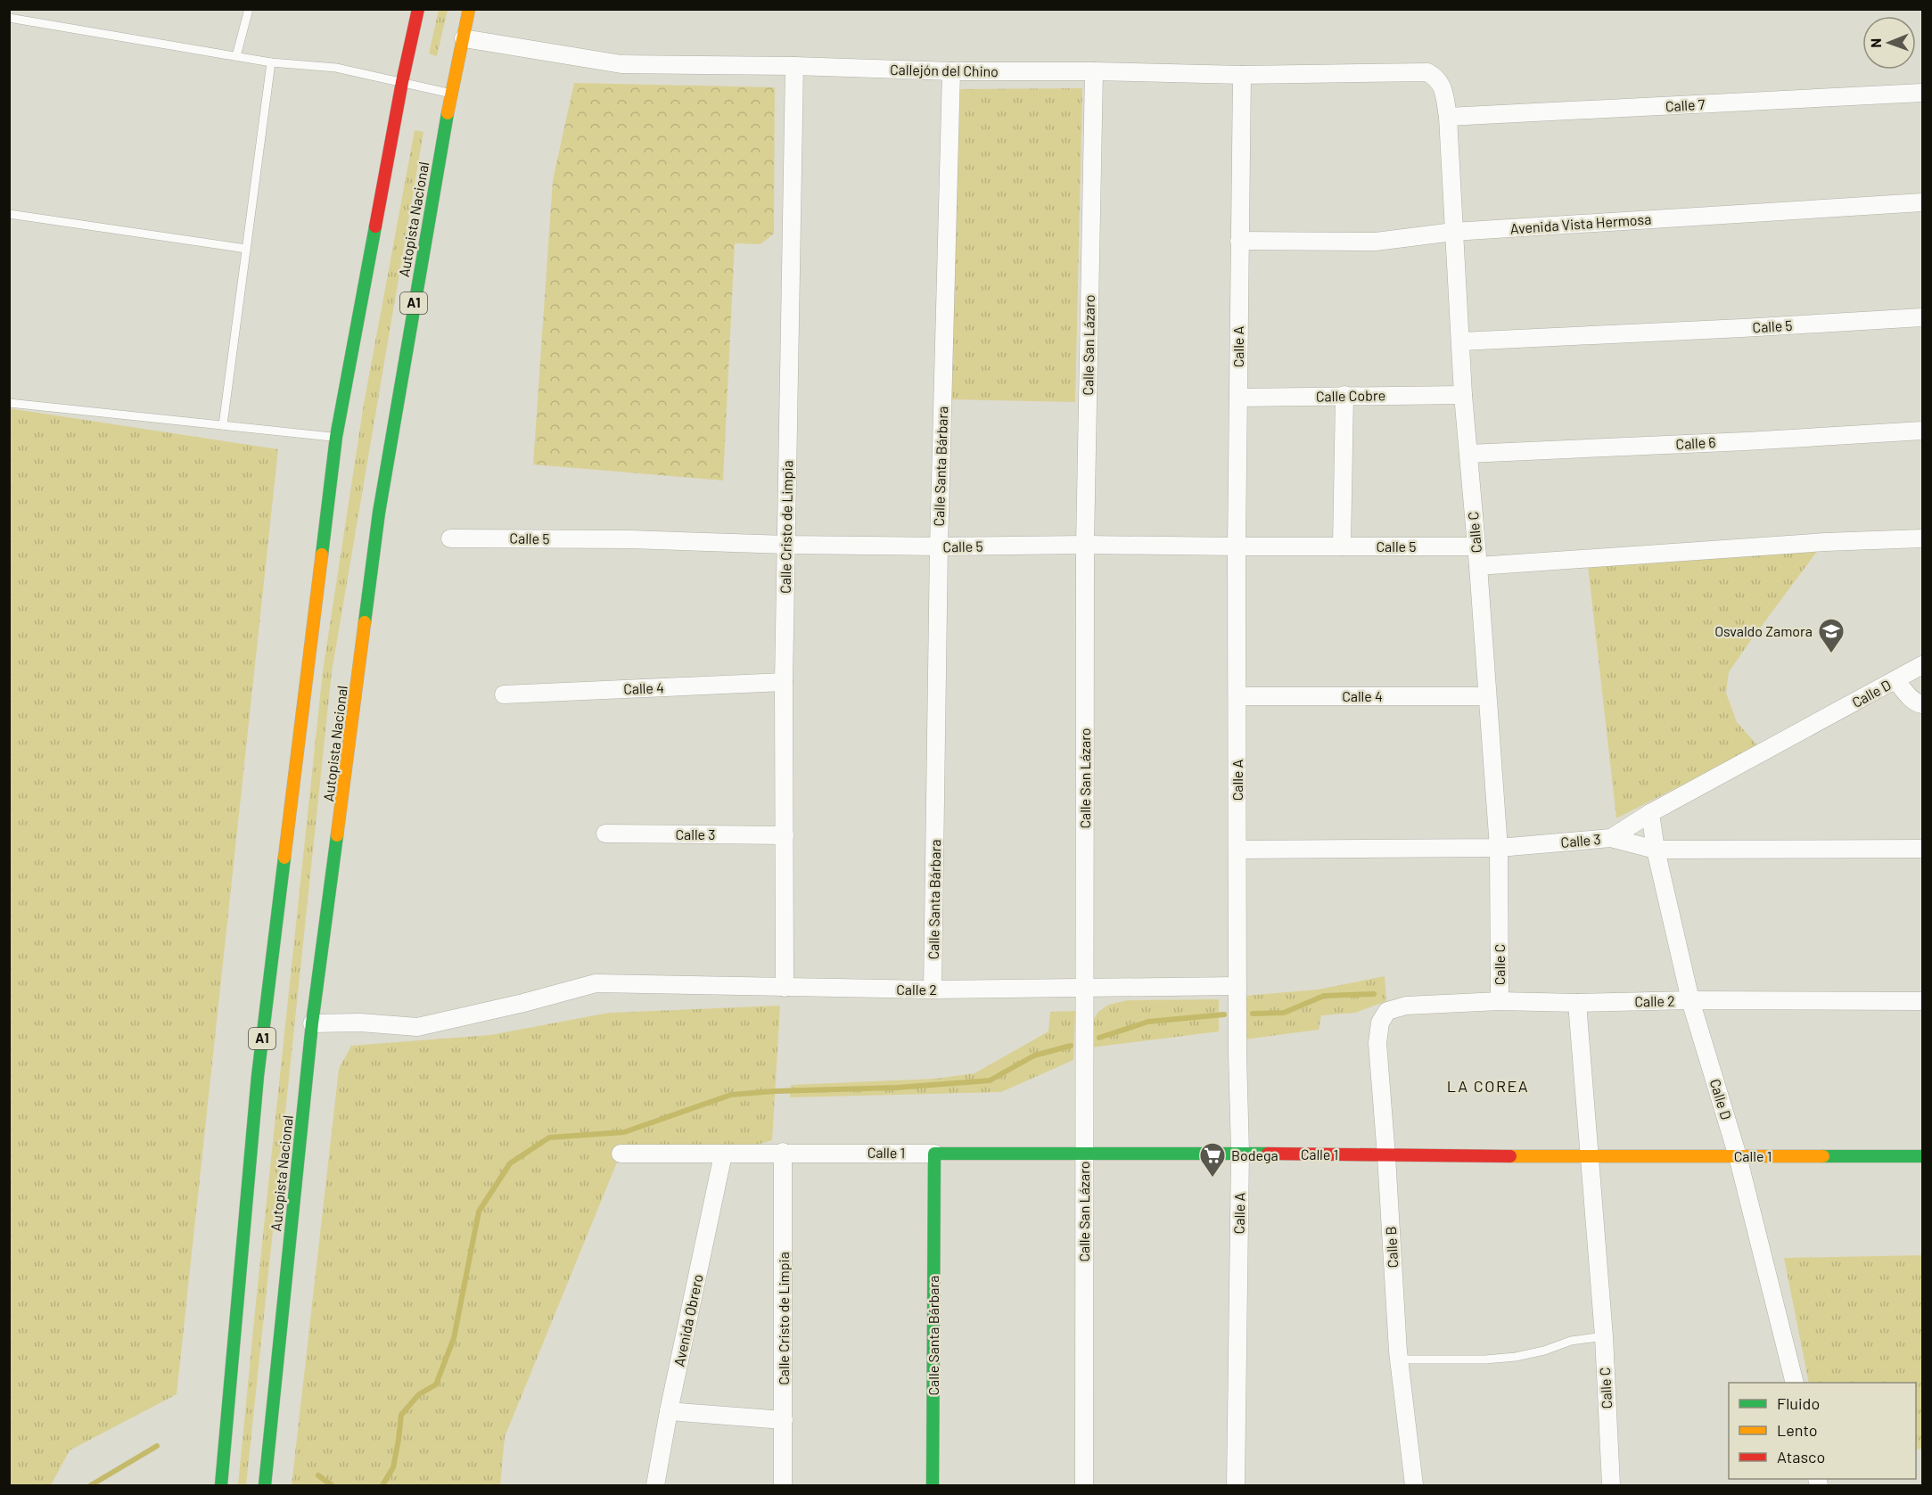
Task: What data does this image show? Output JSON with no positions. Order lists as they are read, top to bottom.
{
  "streets": {
    "main road": [
      "Autopista Nacional",
      "A1",
      "Calle Santa Bárbara",
      "Calle 1"
    ],
    "street": [
      "Callejón del Chino",
      "Calle 7",
      "Avenida Vista Hermosa",
      "Calle 5",
      "Calle San Lázaro",
      "Calle A",
      "Calle Cobre",
      "Calle 6",
      "Calle Cristo de Limpia",
      "Calle C",
      "Calle 4",
      "Calle D",
      "Calle 3",
      "Calle 2",
      "Calle B",
      "Avenida Obrero"
    ]
  },
  "crossings": [
    ["Callejón del Chino", "Autopista Nacional"],
    ["Callejón del Chino", "Calle San Lázaro"],
    ["Callejón del Chino", "Calle A"],
    ["Callejón del Chino", "Calle Santa Bárbara"],
    ["Callejón del Chino", "Calle Cristo de Limpia"],
    ["Callejón del Chino", "Calle C"],
    ["Calle 7", "Calle C"],
    ["Autopista Nacional", "Calle 2"],
    ["Avenida Vista Hermosa", "Calle A"],
    ["Avenida Vista Hermosa", "Calle C"],
    ["Calle 5", "Calle San Lázaro"],
    ["Calle 5", "Calle A"],
    ["Calle 5", "Calle Santa Bárbara"],
    ["Calle 5", "Calle Cristo de Limpia"],
    ["Calle 5", "Calle C"],
    ["Calle San Lázaro", "Calle 2"],
    ["Calle San Lázaro", "Calle 1"],
    ["Calle A", "Calle Cobre"],
    ["Calle A", "Calle 4"],
    ["Calle A", "Calle 3"],
    ["Calle A", "Calle 2"],
    ["Calle A", "Calle 1"],
    ["Calle Cobre", "Calle C"],
    ["Calle 6", "Calle C"],
    ["Calle Santa Bárbara", "Calle 2"],
    ["Calle Santa Bárbara", "Calle 1"],
    ["Calle Cristo de Limpia", "Calle 4"],
    ["Calle Cristo de Limpia", "Calle 3"],
    ["Calle Cristo de Limpia", "Calle 2"],
    ["Calle Cristo de Limpia", "Calle 1"],
    ["Calle C", "Calle 4"],
    ["Calle C", "Calle 3"],
    ["Calle C", "Calle 2"],
    ["Calle C", "Calle 1"],
    ["Calle D", "Calle 3"],
    ["Calle D", "Calle 2"],
    ["Calle D", "Calle 1"],
    ["Calle 2", "Calle B"],
    ["Calle 1", "Calle B"],
    ["Calle 1", "Avenida Obrero"]
  ],
  "districts": ["LA COREA"],
  "places": {
    "school or university": ["Osvaldo Zamora"],
    "supermarket": ["Bodega"]
  },
  "legend": ["Fluido", "Lento", "Atasco"],
  "north": "left"
}
